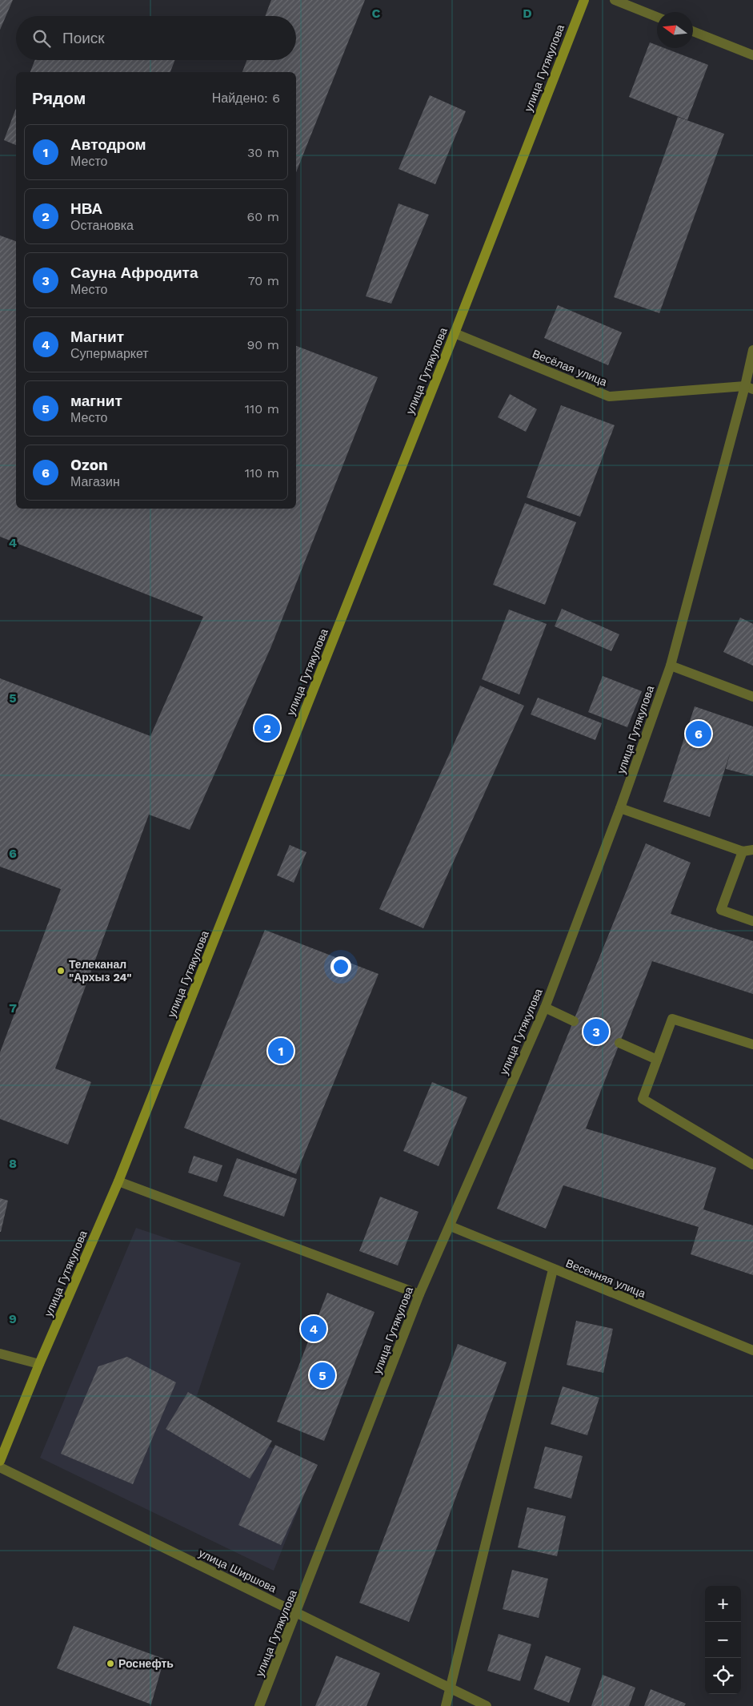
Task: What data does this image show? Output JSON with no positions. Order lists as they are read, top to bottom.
{
  "streets": {
    "main road": ["улица Гутякулова"],
    "street": ["Весёлая улица", "Весенняя улица", "улица Ширшова"]
  },
  "crossings": [
    ["улица Гутякулова", "Весёлая улица"],
    ["улица Гутякулова", "Весенняя улица"],
    ["улица Гутякулова", "улица Ширшова"]
  ],
  "places": ["Телеканал \"Архыз 24\"", "Роснефть"],
  "north": "left",
  "page": {
    "search": "Поиск",
    "heading": ["Рядом", "Найдено: 6"],
    "list": [
      {
        "mark": "1",
        "name": "Автодром",
        "note": "Место",
        "value": "30 m"
      },
      {
        "mark": "2",
        "name": "НВА",
        "note": "Остановка",
        "value": "60 m"
      },
      {
        "mark": "3",
        "name": "Сауна Афродита",
        "note": "Место",
        "value": "70 m"
      },
      {
        "mark": "4",
        "name": "Магнит",
        "note": "Супермаркет",
        "value": "90 m"
      },
      {
        "mark": "5",
        "name": "магнит",
        "note": "Место",
        "value": "110 m"
      },
      {
        "mark": "6",
        "name": "Ozon",
        "note": "Магазин",
        "value": "110 m"
      }
    ],
    "pins": [
      "2",
      "6",
      "3",
      "1",
      "4",
      "5"
    ],
    "map_buttons": ["+", "−"]
  },
  "grid": {
    "columns": ["C", "D"],
    "rows": [
      "4",
      "5",
      "6",
      "7",
      "8",
      "9"
    ]
  }
}
